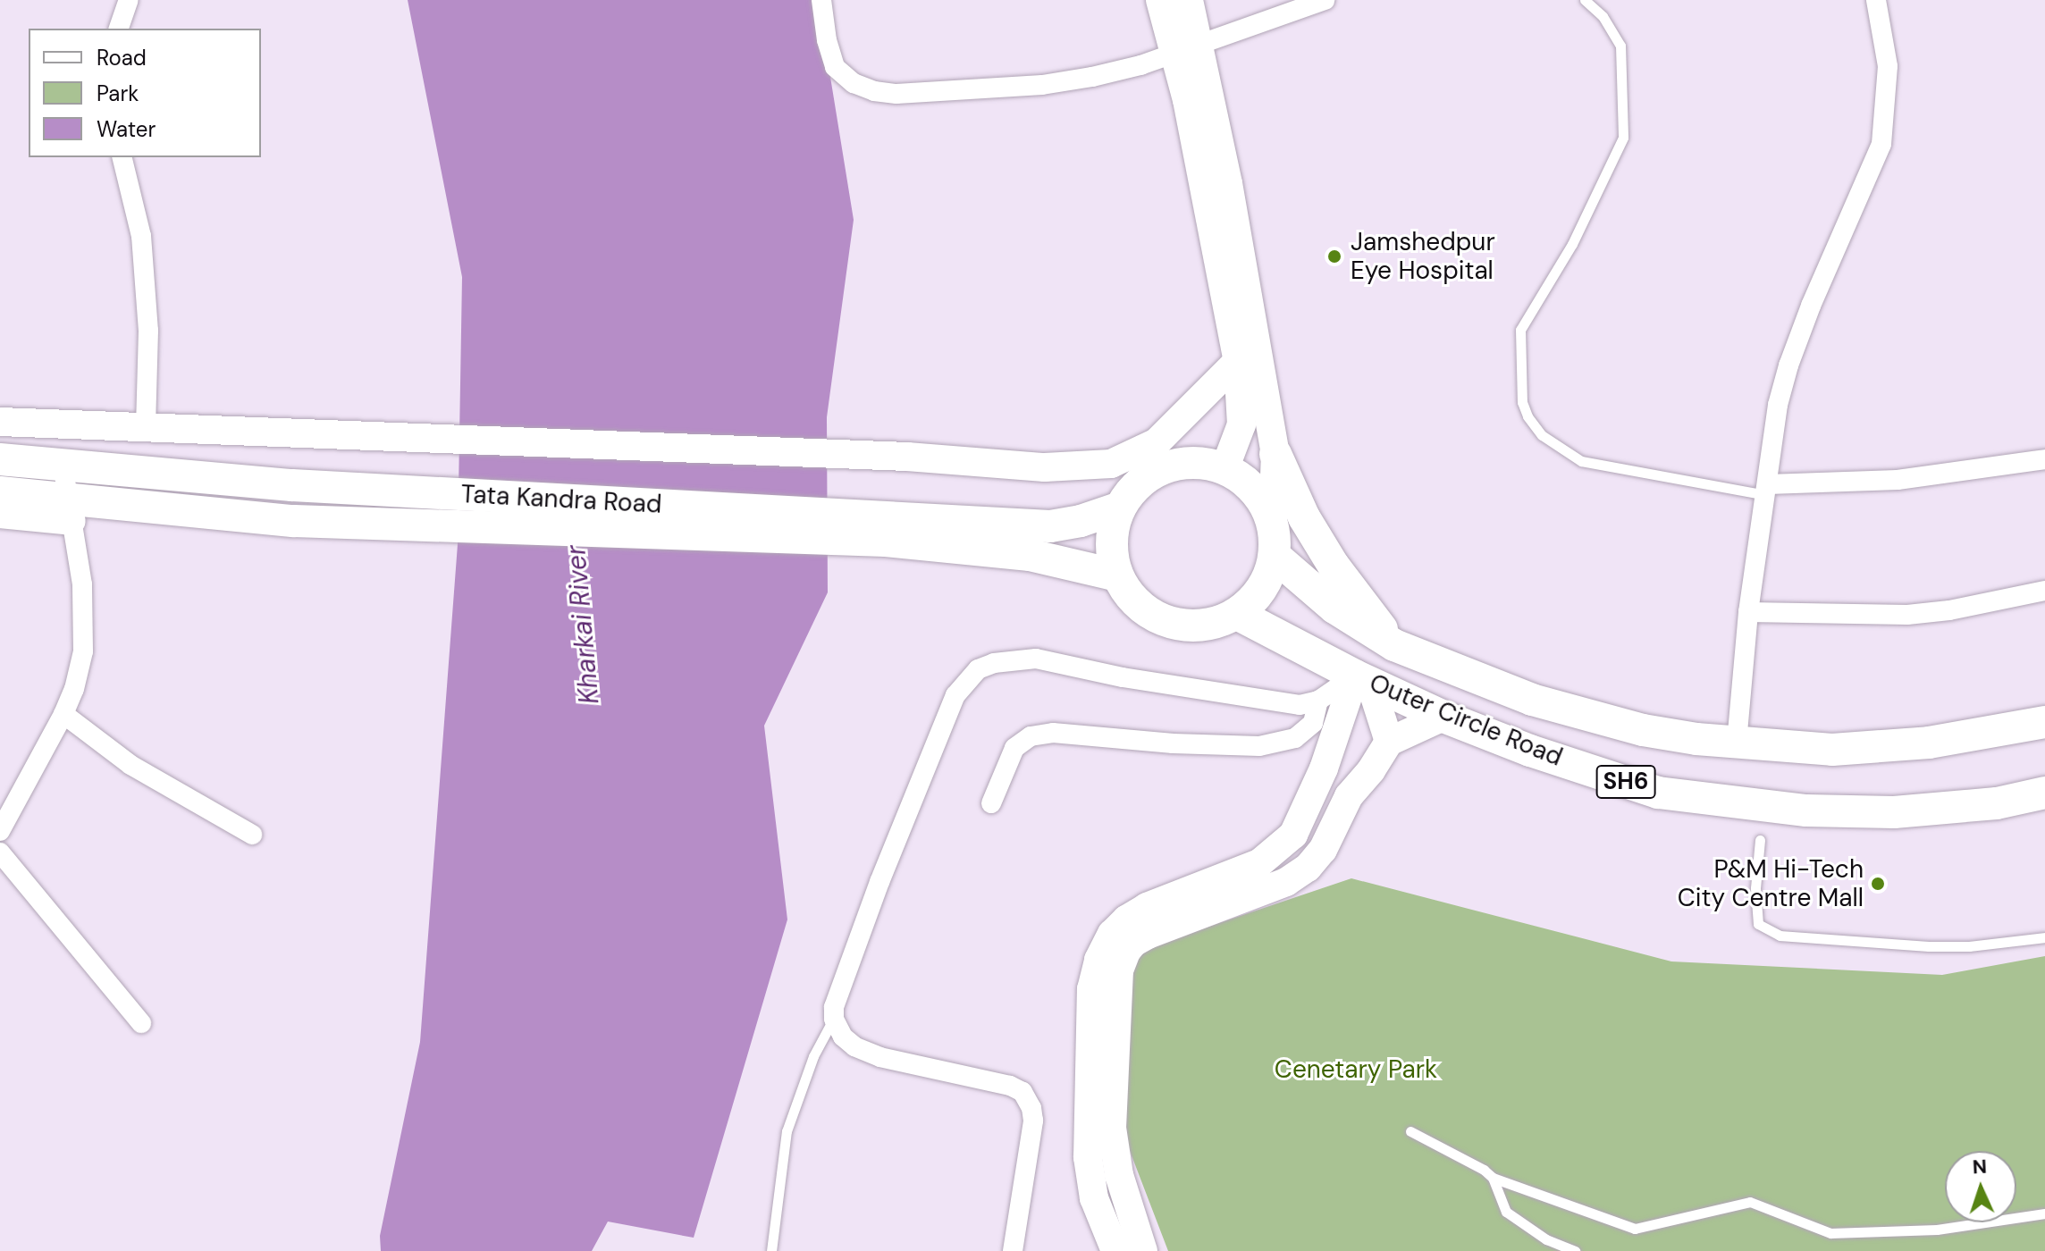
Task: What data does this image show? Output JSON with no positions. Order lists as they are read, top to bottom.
{
  "streets": {
    "main road": ["Tata Kandra Road", "Outer Circle Road", "SH6"]
  },
  "crossings": [
    ["Tata Kandra Road", "Outer Circle Road"],
    ["Tata Kandra Road", "SH6"],
    ["Outer Circle Road", "SH6"]
  ],
  "water": ["Kharkai River"],
  "parks": ["Cenetary Park"],
  "places": ["Jamshedpur Eye Hospital", "P&M Hi-Tech City Centre Mall"],
  "legend": ["Road", "Park", "Water"],
  "north": "top"
}
